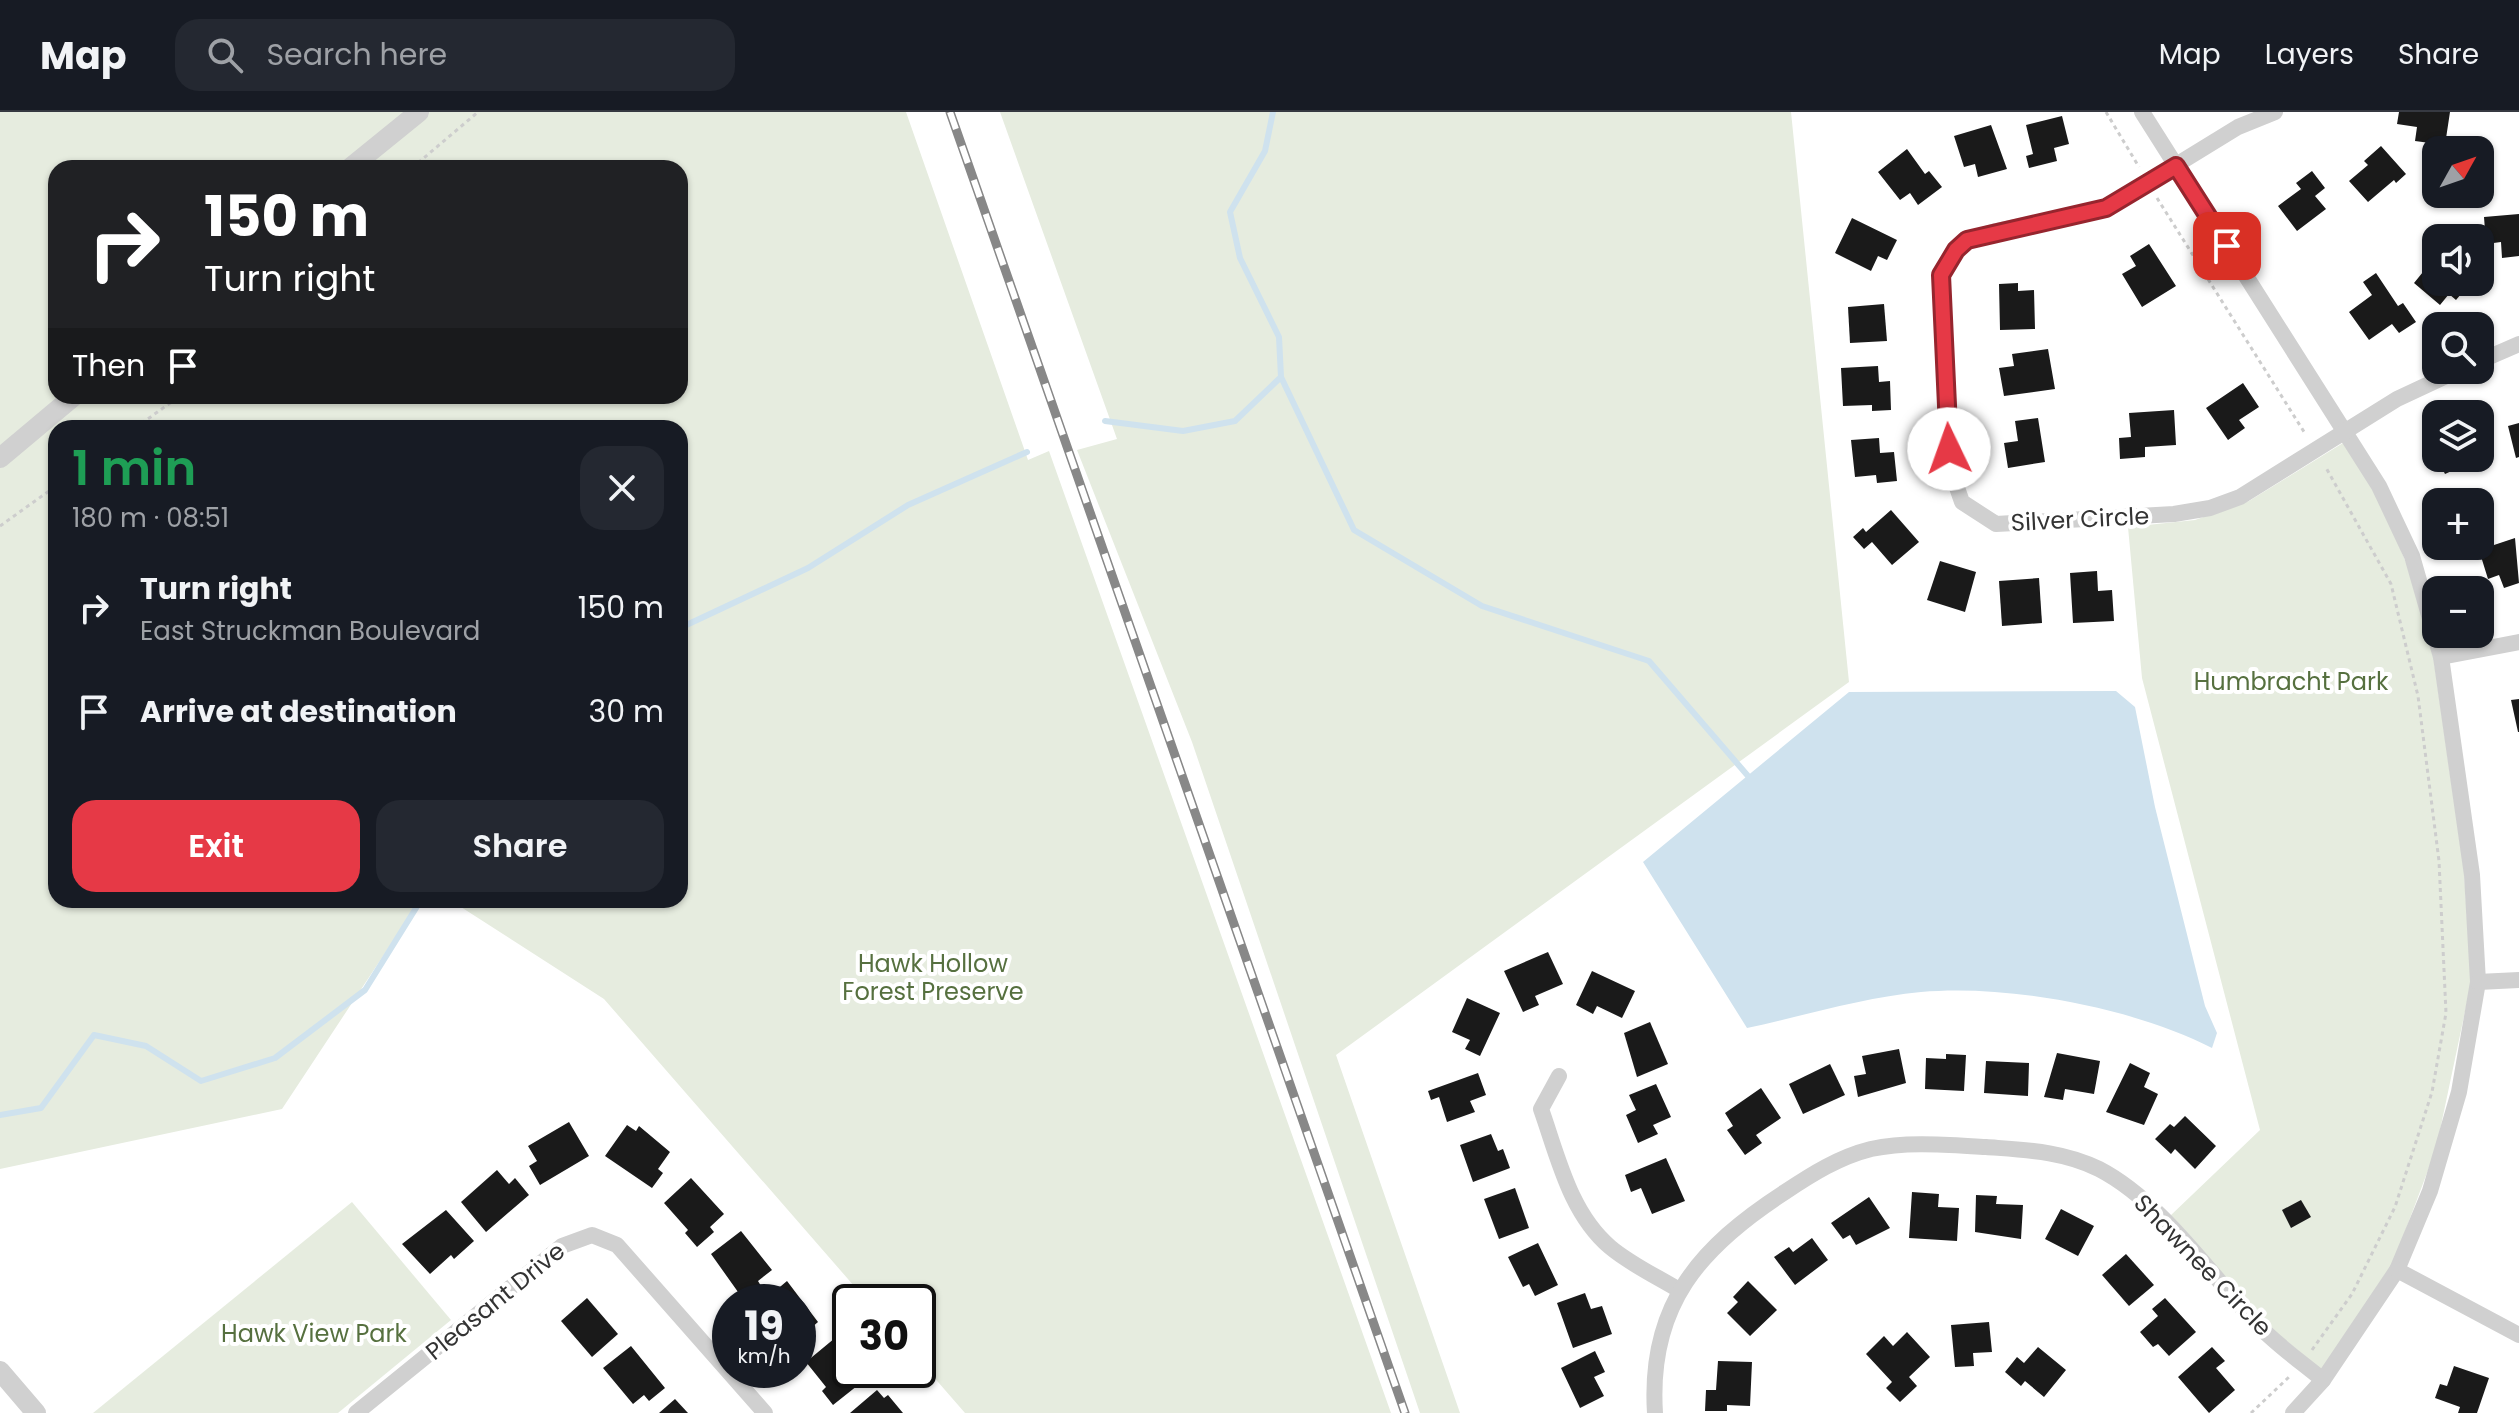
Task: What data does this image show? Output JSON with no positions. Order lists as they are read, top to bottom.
{
  "streets": {
    "street": ["Silver Circle", "Shawnee Circle", "Pleasant Drive"]
  },
  "parks": ["Humbracht Park", "Hawk Hollow Forest Preserve", "Hawk View Park"],
  "north": "top right",
  "page": {
    "header": "Map",
    "search": "Search here",
    "nav": ["Map", "Layers", "Share"],
    "map_buttons": ["+", "−"],
    "turn": ["150 m", "Turn right"],
    "then": "Then",
    "heading": ["1 min", "180 m · 08:51"],
    "list": [
      {
        "name": "Turn right",
        "note": "East Struckman Boulevard",
        "value": "150 m"
      },
      {
        "name": "Arrive at destination",
        "value": "30 m"
      }
    ],
    "buttons": ["Exit", "Share"],
    "speed": "19 km/h",
    "limit": "30"
  }
}
